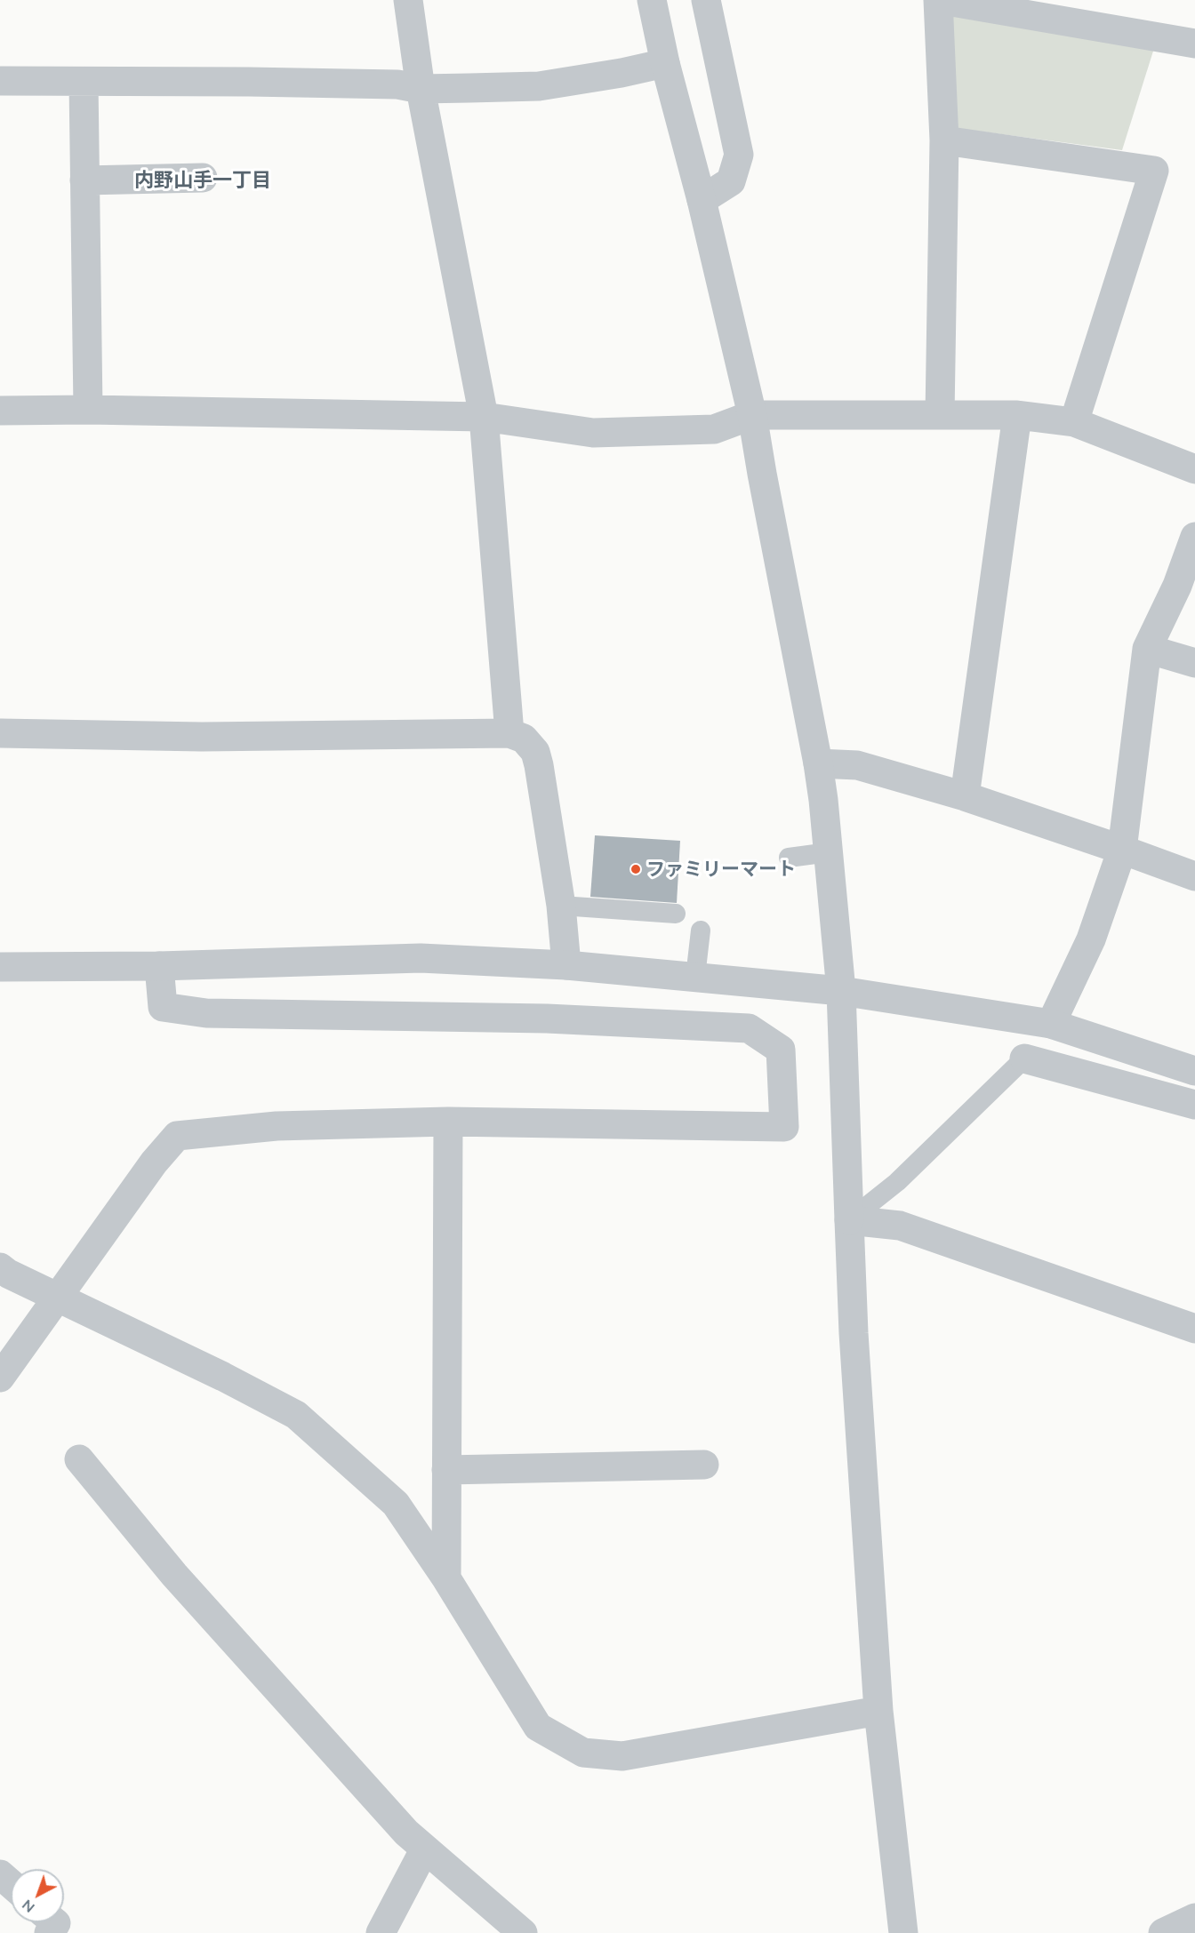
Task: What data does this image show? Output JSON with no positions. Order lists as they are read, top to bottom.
{
  "districts": ["内野山手一丁目"],
  "places": ["ファミリーマート"],
  "north": "bottom left"
}
